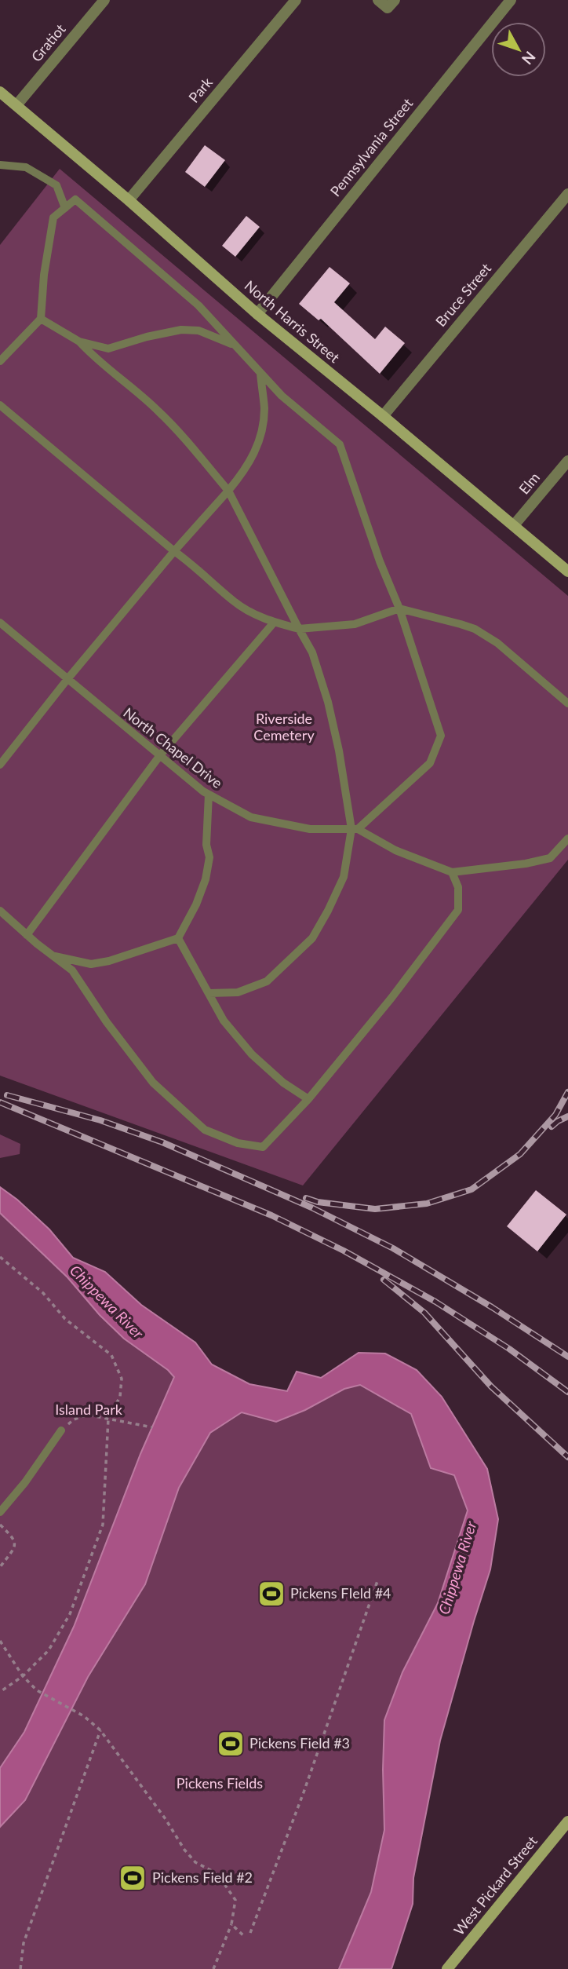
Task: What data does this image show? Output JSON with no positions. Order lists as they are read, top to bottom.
{
  "streets": {
    "street": [
      "Gratiot",
      "Park",
      "Pennsylvania Street",
      "Bruce Street",
      "North Harris Street",
      "Elm",
      "West Pickard Street"
    ],
    "lane": ["North Chapel Drive"]
  },
  "crossings": [
    ["Gratiot", "North Harris Street"],
    ["Park", "North Harris Street"],
    ["Pennsylvania Street", "North Harris Street"],
    ["Bruce Street", "North Harris Street"],
    ["North Harris Street", "Elm"]
  ],
  "water": ["Chippewa River"],
  "parks": ["Riverside Cemetery", "Island Park", "Pickens Fields"],
  "places": {
    "sports": ["Pickens FIeld #4", "Pickens Field #3", "Pickens Field #2"]
  },
  "north": "bottom right"
}
